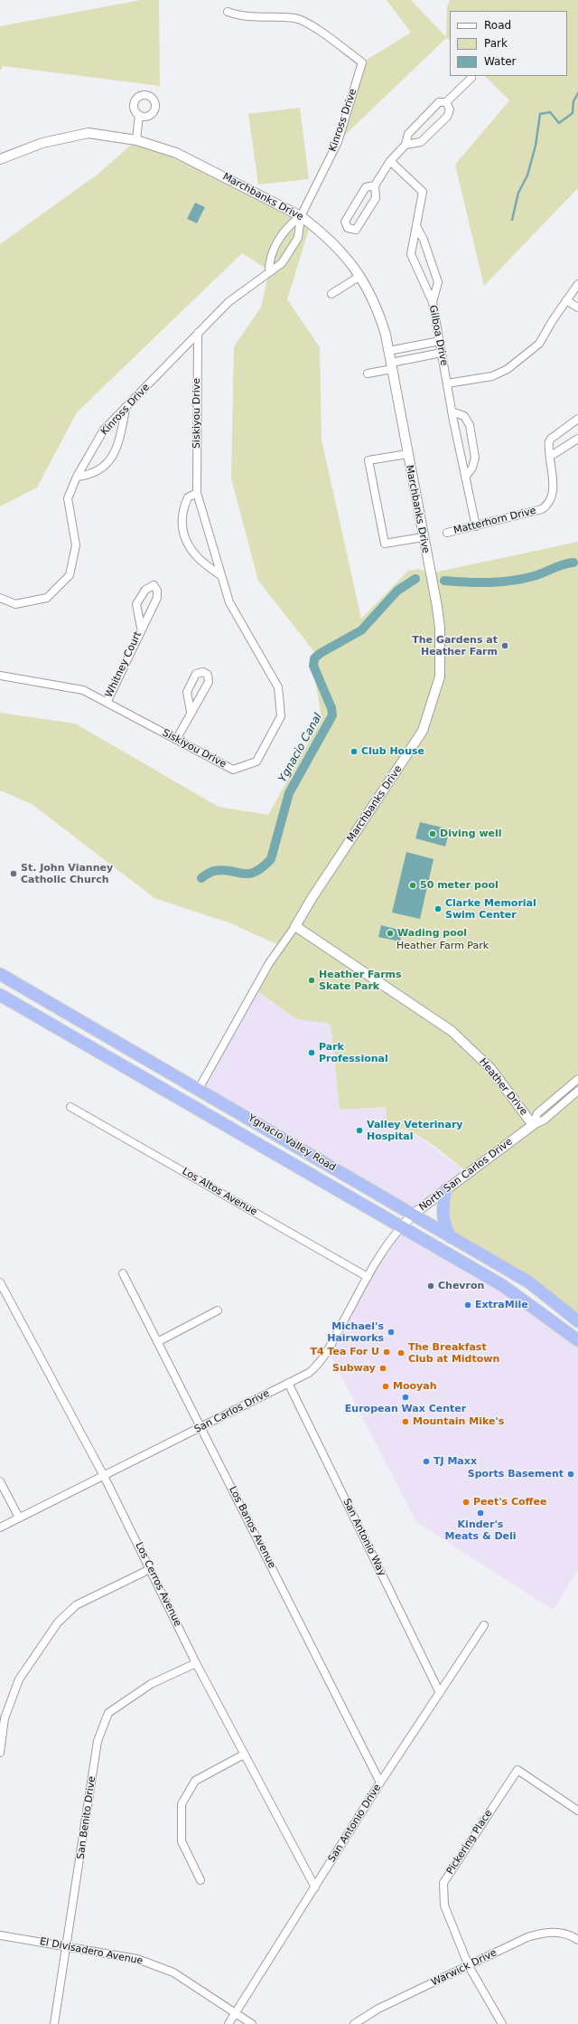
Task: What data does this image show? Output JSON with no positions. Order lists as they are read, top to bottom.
{
  "streets": {
    "highway": ["Ygnacio Valley Road"],
    "street": [
      "Kinross Drive",
      "Marchbanks Drive",
      "Gilboa Drive",
      "Siskiyou Drive",
      "Matterhorn Drive",
      "Whitney Court",
      "Heather Drive",
      "North San Carlos Drive",
      "Los Altos Avenue",
      "San Carlos Drive",
      "Los Banos Avenue",
      "San Antonio Way",
      "Los Cerros Avenue",
      "San Benito Drive",
      "San Antonio Drive",
      "Pickering Place",
      "El Divisadero Avenue",
      "Warwick Drive"
    ]
  },
  "crossings": [
    ["Kinross Drive", "Marchbanks Drive"],
    ["Kinross Drive", "Siskiyou Drive"],
    ["Marchbanks Drive", "Heather Drive"],
    ["Marchbanks Drive", "Ygnacio Valley Road"],
    ["Gilboa Drive", "Matterhorn Drive"],
    ["Siskiyou Drive", "Whitney Court"],
    ["Heather Drive", "North San Carlos Drive"],
    ["Ygnacio Valley Road", "North San Carlos Drive"],
    ["Ygnacio Valley Road", "San Carlos Drive"],
    ["North San Carlos Drive", "San Carlos Drive"],
    ["Los Altos Avenue", "San Carlos Drive"],
    ["San Carlos Drive", "Los Banos Avenue"],
    ["San Carlos Drive", "San Antonio Way"],
    ["San Carlos Drive", "Los Cerros Avenue"],
    ["Los Banos Avenue", "San Antonio Drive"],
    ["San Antonio Way", "San Antonio Drive"],
    ["Los Cerros Avenue", "San Benito Drive"],
    ["Los Cerros Avenue", "San Antonio Drive"],
    ["San Benito Drive", "El Divisadero Avenue"],
    ["San Antonio Drive", "El Divisadero Avenue"],
    ["Pickering Place", "Warwick Drive"]
  ],
  "water": ["Ygnacio Canal"],
  "parks": ["Heather Farm Park"],
  "places": [
    "The Gardens at Heather Farm",
    "Club House",
    "Diving well",
    "St. John Vianney Catholic Church",
    "50 meter pool",
    "Clarke Memorial Swim Center",
    "Wading pool",
    "Heather Farms Skate Park",
    "Park Professional",
    "Valley Veterinary Hospital",
    "Chevron",
    "ExtraMile",
    "Michael's Hairworks",
    "T4 Tea For U",
    "The Breakfast Club at Midtown",
    "Subway",
    "Mooyah",
    "European Wax Center",
    "Mountain Mike's",
    "TJ Maxx",
    "Sports Basement",
    "Peet's Coffee",
    "Kinder's Meats & Deli"
  ],
  "legend": ["Road", "Park", "Water"]
}
